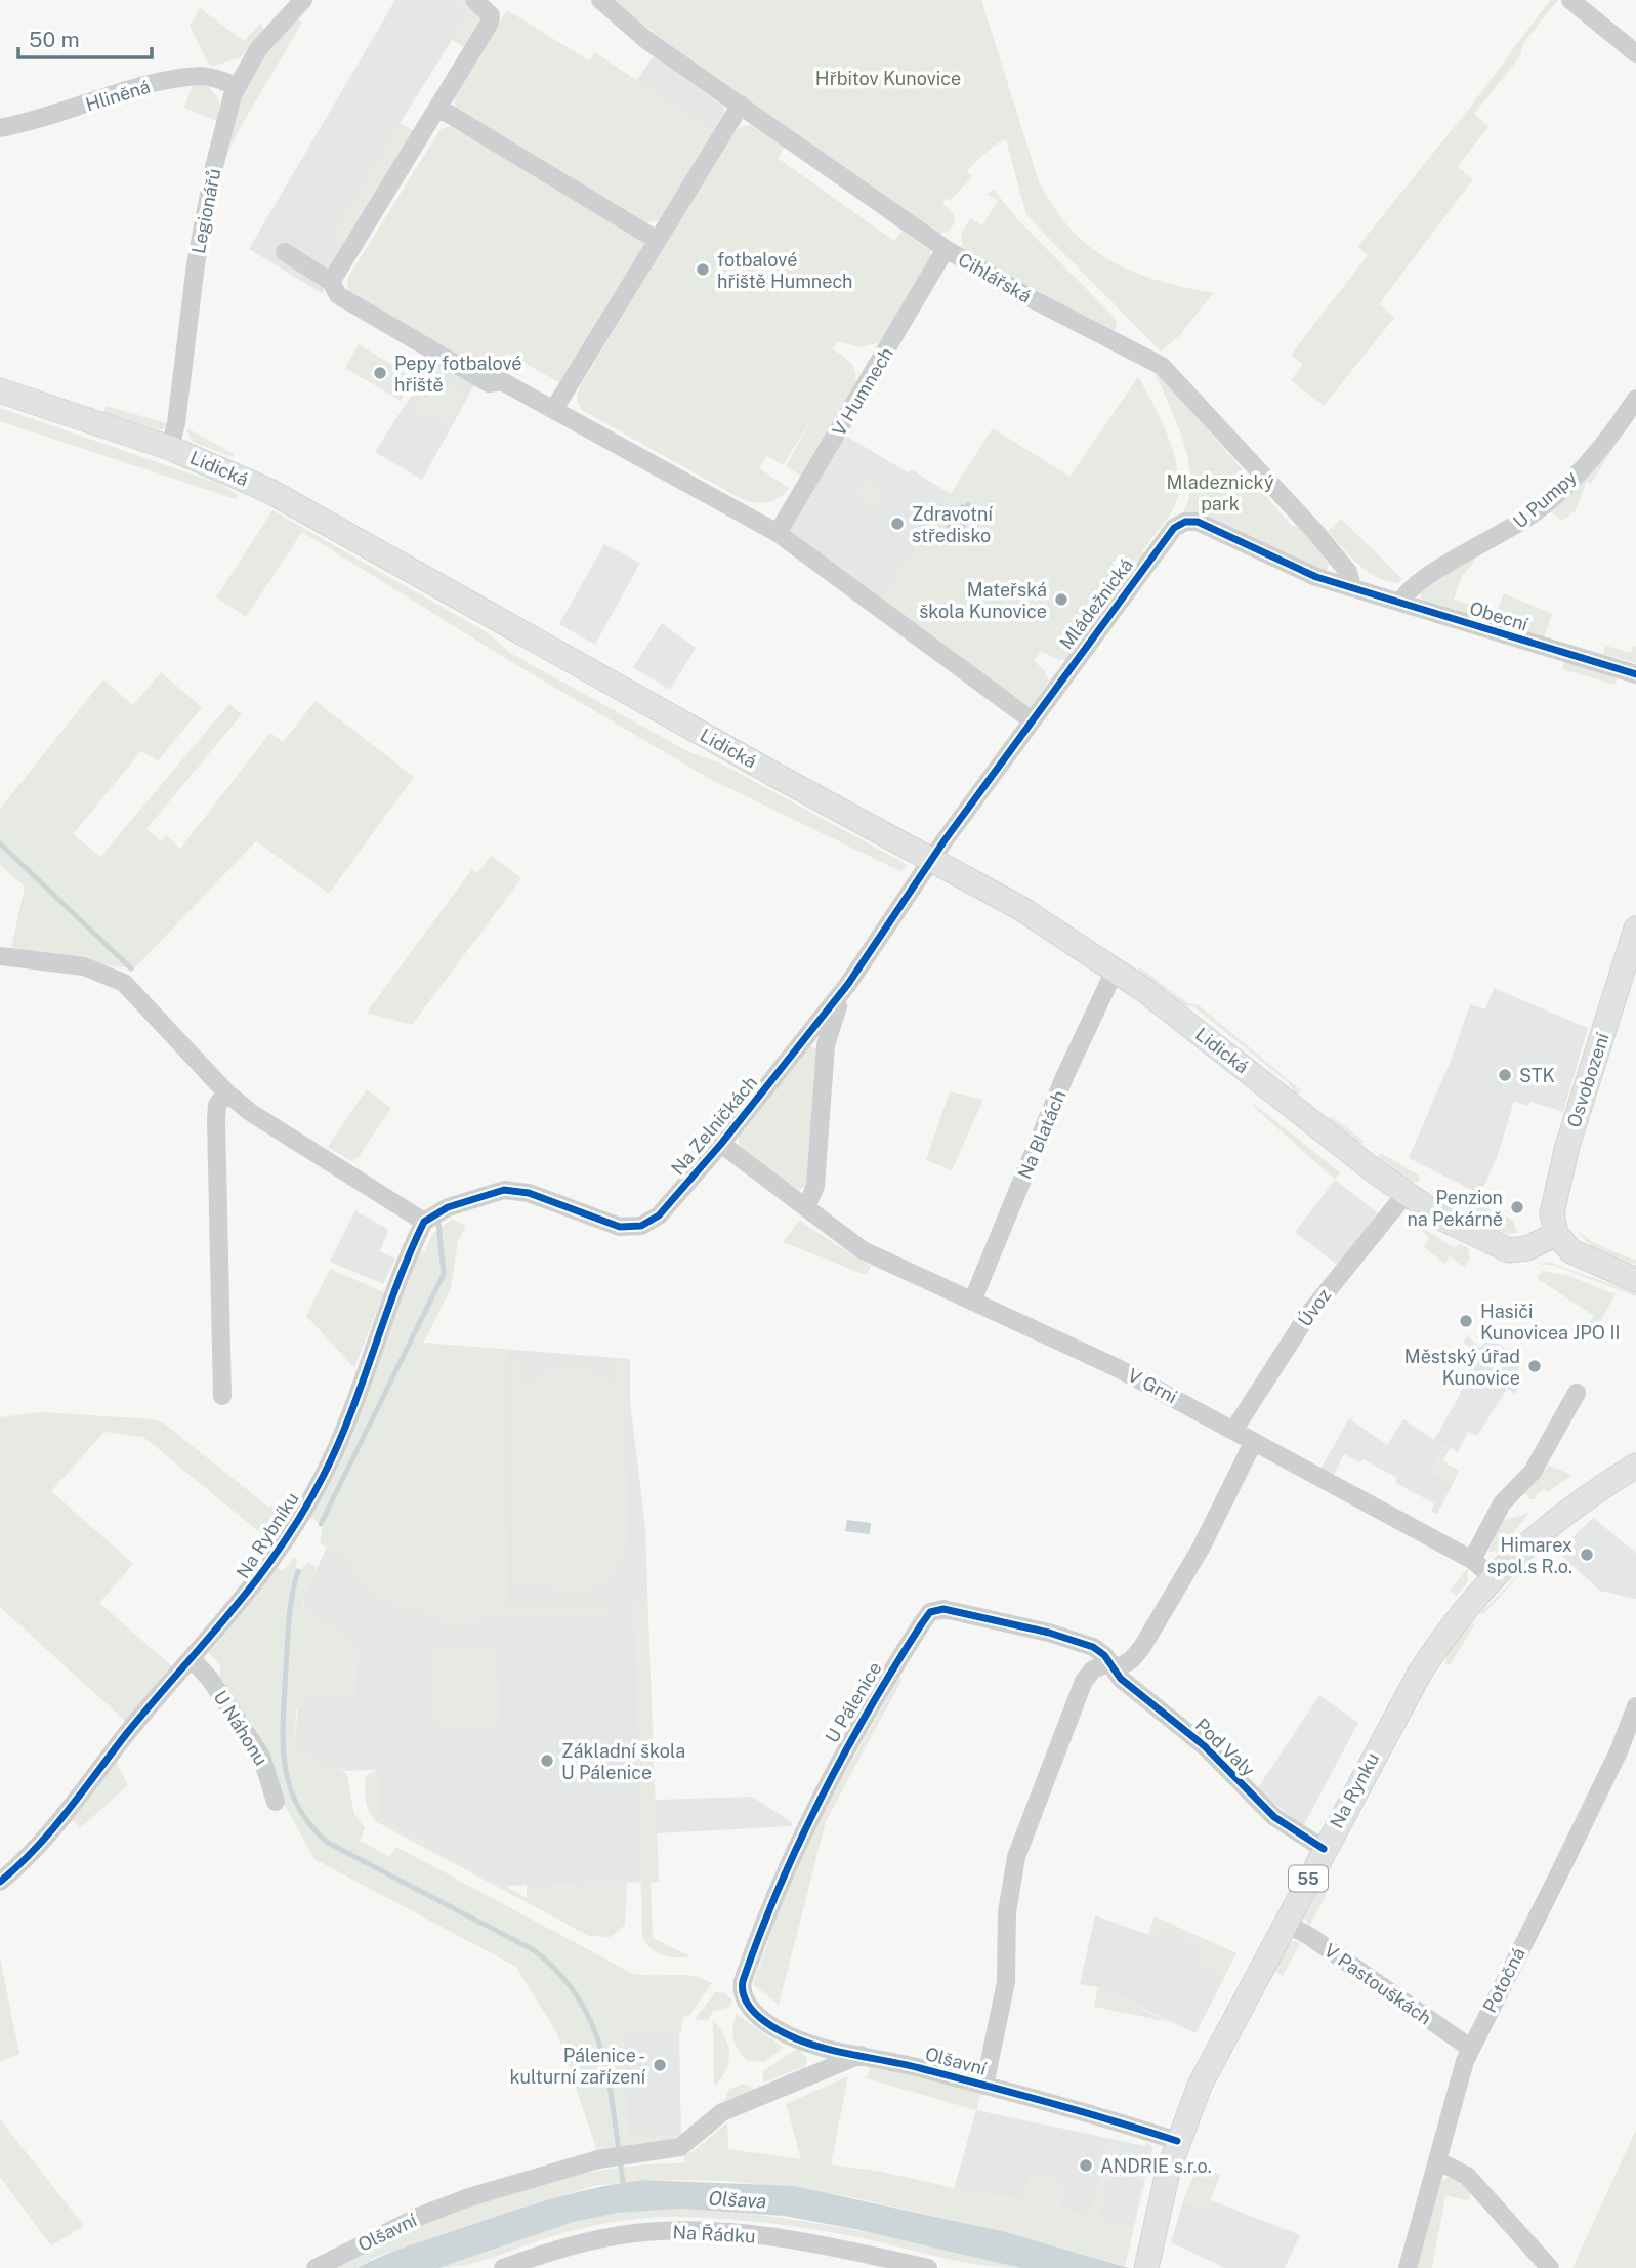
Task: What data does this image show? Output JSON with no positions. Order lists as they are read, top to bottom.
{
  "streets": {
    "main road": [
      "Lidická",
      "Osvobození",
      "Na Rynku",
      "55"
    ],
    "street": [
      "Hliněná",
      "Legionářů",
      "Cihlářská",
      "V Humnech",
      "U Pumpy",
      "Mládežnická",
      "Obecní",
      "Na Zelničkách",
      "Na Blatách",
      "Úvoz",
      "V Grni",
      "Na Rybníku",
      "U Pálenice",
      "U Náhonu",
      "Pod Valy",
      "Potočná",
      "V Pastouškách",
      "Olšavní",
      "Na Řádku"
    ]
  },
  "crossings": [
    ["Hliněná", "Legionářů"],
    ["Legionářů", "Lidická"],
    ["Cihlářská", "V Humnech"],
    ["Cihlářská", "Mládežnická"],
    ["Cihlářská", "Obecní"],
    ["Lidická", "Mládežnická"],
    ["Lidická", "Osvobození"],
    ["Lidická", "Na Zelničkách"],
    ["Lidická", "Na Blatách"],
    ["Lidická", "Úvoz"],
    ["U Pumpy", "Obecní"],
    ["Mládežnická", "Obecní"],
    ["Mládežnická", "Na Zelničkách"],
    ["Na Zelničkách", "V Grni"],
    ["Na Zelničkách", "Na Rybníku"],
    ["Na Blatách", "V Grni"],
    ["Úvoz", "V Grni"],
    ["V Grni", "Na Rynku"],
    ["Na Rybníku", "U Náhonu"],
    ["U Pálenice", "Pod Valy"],
    ["U Pálenice", "Olšavní"],
    ["Pod Valy", "Na Rynku"],
    ["Na Rynku", "V Pastouškách"],
    ["Na Rynku", "Olšavní"],
    ["Potočná", "V Pastouškách"]
  ],
  "water": ["Olšava"],
  "parks": ["Hřbitov Kunovice", "Mladeznický park"],
  "places": [
    "fotbalové hřiště Humnech",
    "Pepy fotbalové hřiště",
    "Zdravotní středisko",
    "Mateřská škola Kunovice",
    "STK",
    "Penzion na Pekárně",
    "Hasiči Kunovicea JPO II",
    "Městský úřad Kunovice",
    "Himarex spol.s R.o.",
    "Základní škola U Pálenice",
    "Pálenice - kulturní zařízení",
    "ANDRIE s.r.o."
  ],
  "scale_bar": "50 m"
}
